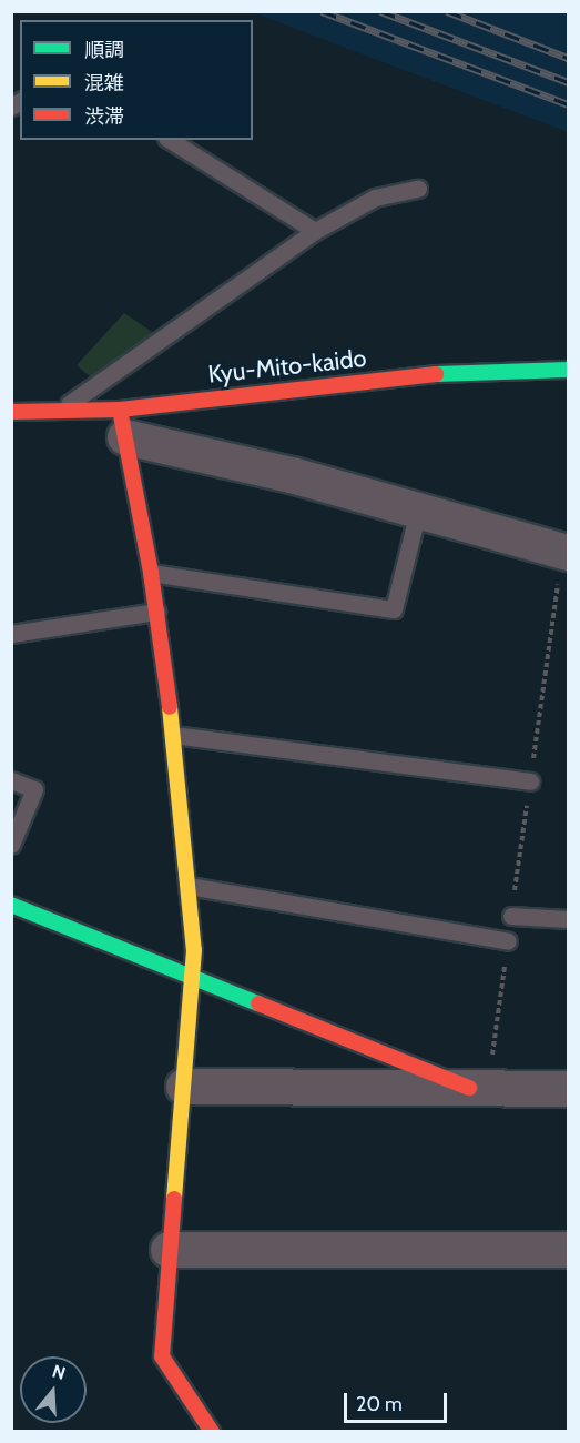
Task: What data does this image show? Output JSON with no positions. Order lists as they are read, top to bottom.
{
  "streets": {
    "street": ["Kyu-Mito-kaido"]
  },
  "legend": ["順調", "混雑", "渋滞"],
  "scale_bar": "20 m",
  "north": "top"
}
